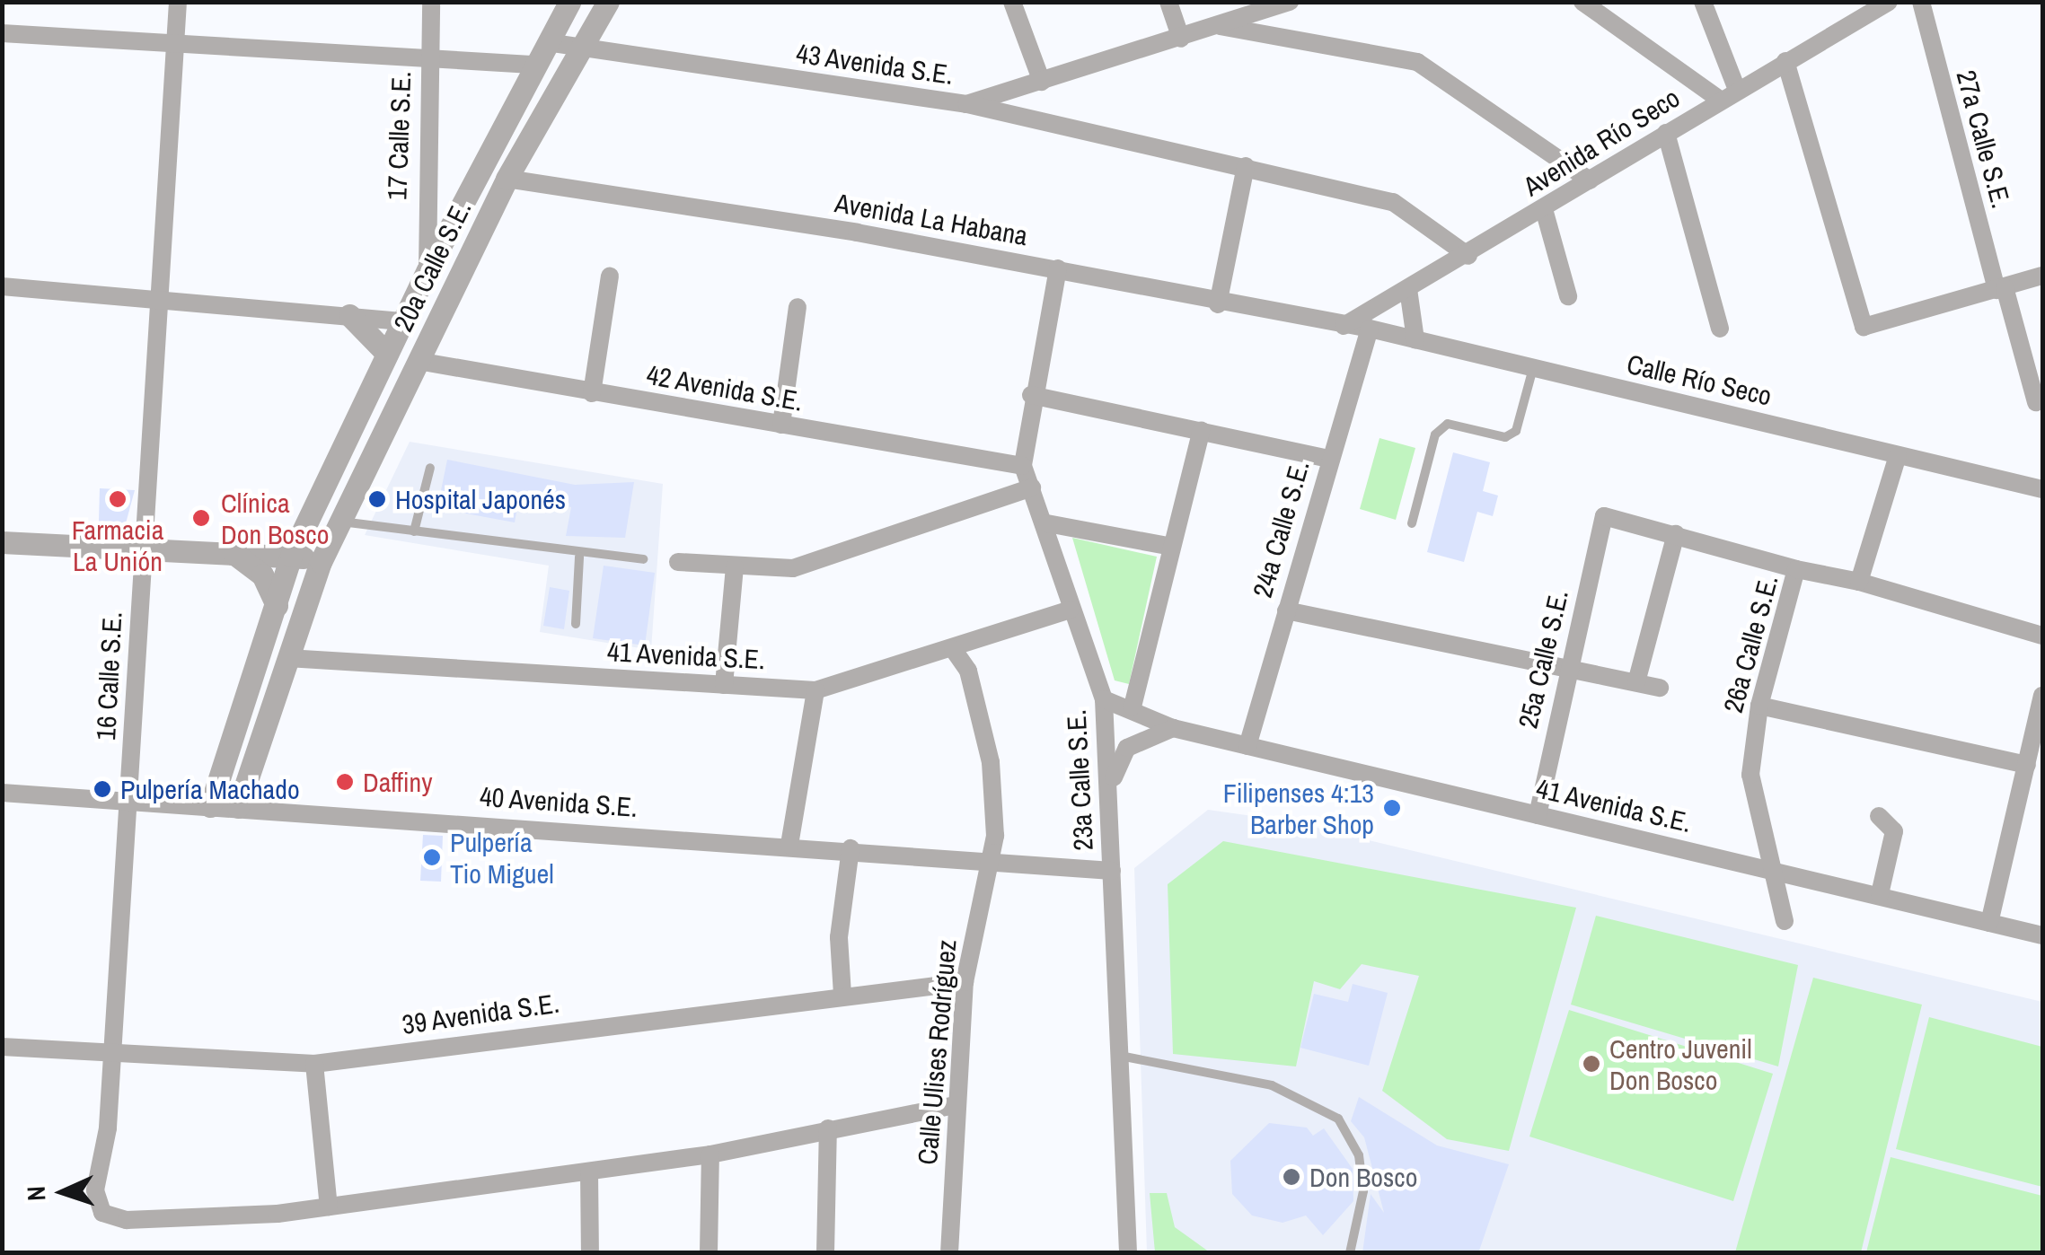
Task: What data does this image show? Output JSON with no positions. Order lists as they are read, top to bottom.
{
  "streets": {
    "street": [
      "43 Avenida S.E.",
      "17 Calle S.E.",
      "27a Calle S.E.",
      "Avenida Río Seco",
      "Avenida La Habana",
      "20a Calle S.E.",
      "Calle Río Seco",
      "42 Avenida S.E.",
      "24a Calle S.E.",
      "26a Calle S.E.",
      "41 Avenida S.E.",
      "25a Calle S.E.",
      "16 Calle S.E.",
      "23a Calle S.E.",
      "40 Avenida S.E.",
      "39 Avenida S.E.",
      "Calle Ulises Rodríguez"
    ]
  },
  "crossings": [
    ["43 Avenida S.E.", "20a Calle S.E."],
    ["17 Calle S.E.", "20a Calle S.E."],
    ["Avenida Río Seco", "Avenida La Habana"],
    ["Avenida Río Seco", "Calle Río Seco"],
    ["Avenida La Habana", "20a Calle S.E."],
    ["Avenida La Habana", "Calle Río Seco"],
    ["Avenida La Habana", "23a Calle S.E."],
    ["20a Calle S.E.", "42 Avenida S.E."],
    ["20a Calle S.E.", "41 Avenida S.E."],
    ["20a Calle S.E.", "40 Avenida S.E."],
    ["Calle Río Seco", "24a Calle S.E."],
    ["42 Avenida S.E.", "23a Calle S.E."],
    ["24a Calle S.E.", "41 Avenida S.E."],
    ["26a Calle S.E.", "41 Avenida S.E."],
    ["41 Avenida S.E.", "25a Calle S.E."],
    ["41 Avenida S.E.", "23a Calle S.E."],
    ["41 Avenida S.E.", "Calle Ulises Rodríguez"],
    ["16 Calle S.E.", "40 Avenida S.E."],
    ["16 Calle S.E.", "39 Avenida S.E."],
    ["23a Calle S.E.", "40 Avenida S.E."],
    ["40 Avenida S.E.", "Calle Ulises Rodríguez"],
    ["39 Avenida S.E.", "Calle Ulises Rodríguez"]
  ],
  "places": [
    "Farmacia La Unión",
    "Hospital Japonés",
    "Clínica Don Bosco",
    "Daffiny",
    "Pulpería Machado",
    "Filipenses 4:13 Barber Shop",
    "Pulpería Tio Miguel",
    "Centro Juvenil Don Bosco",
    "Don Bosco"
  ],
  "north": "left"
}
